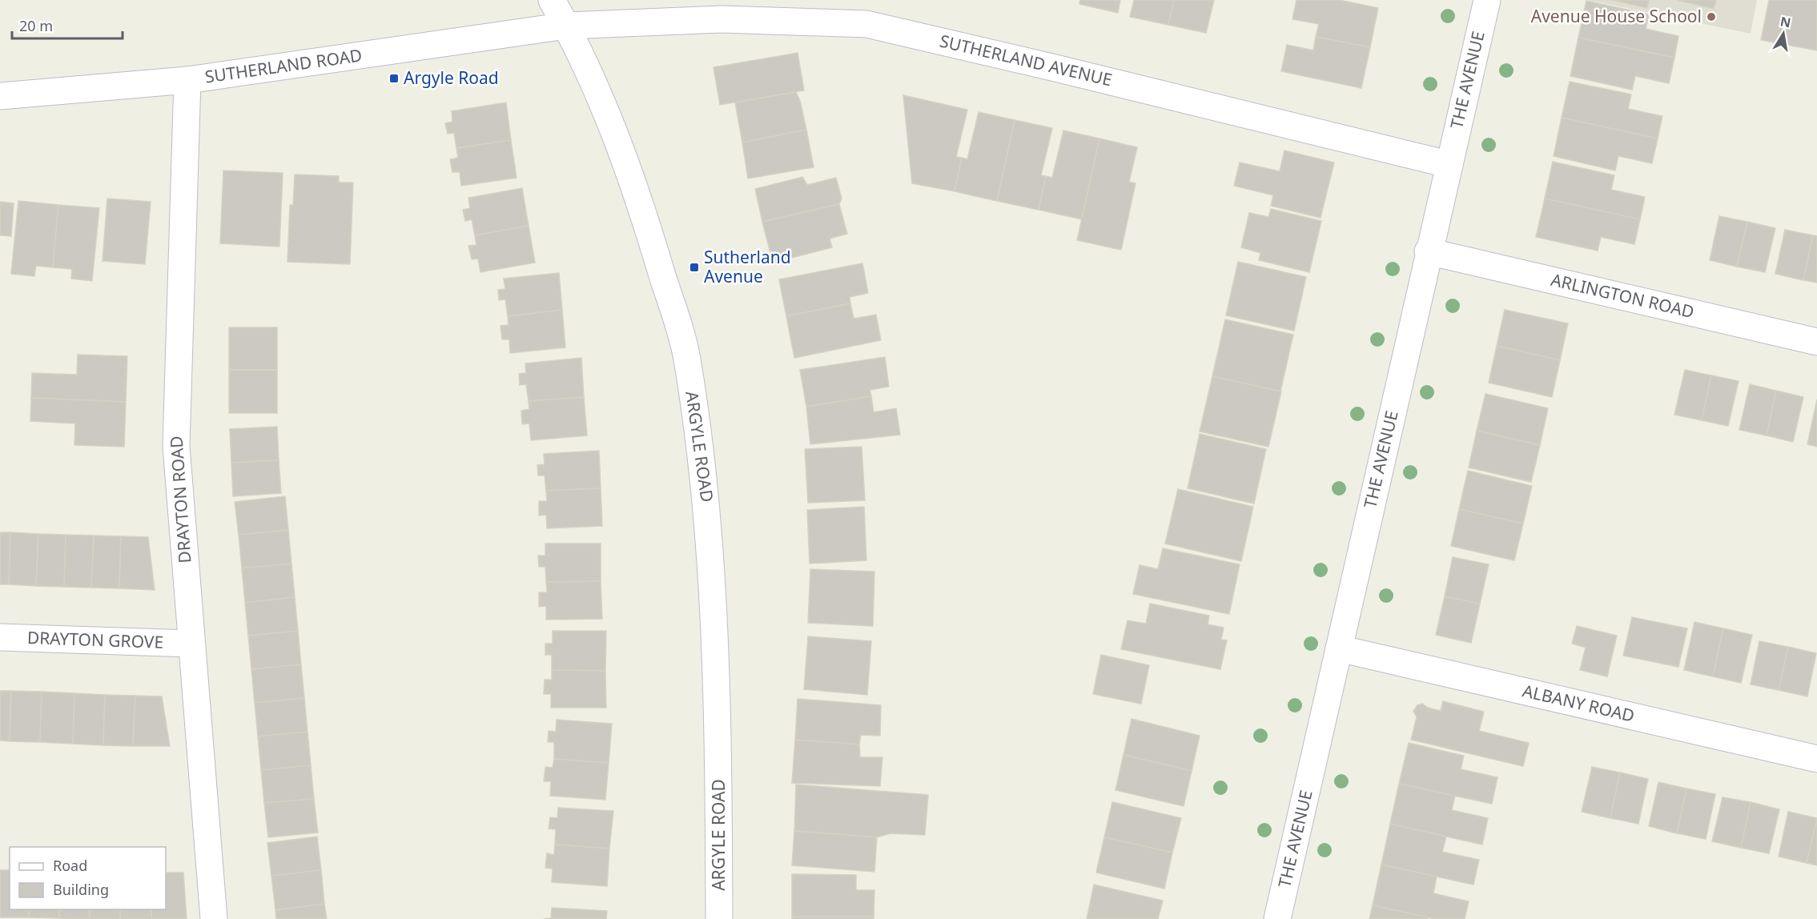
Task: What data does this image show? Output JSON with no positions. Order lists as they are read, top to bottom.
{
  "streets": {
    "street": [
      "SUTHERLAND AVENUE",
      "SUTHERLAND ROAD",
      "THE AVENUE",
      "ARLINGTON ROAD",
      "ARGYLE ROAD",
      "DRAYTON ROAD",
      "DRAYTON GROVE",
      "ALBANY ROAD"
    ]
  },
  "crossings": [
    ["SUTHERLAND AVENUE", "SUTHERLAND ROAD"],
    ["SUTHERLAND AVENUE", "THE AVENUE"],
    ["SUTHERLAND AVENUE", "ARGYLE ROAD"],
    ["SUTHERLAND ROAD", "ARGYLE ROAD"],
    ["SUTHERLAND ROAD", "DRAYTON ROAD"],
    ["THE AVENUE", "ARLINGTON ROAD"],
    ["THE AVENUE", "ALBANY ROAD"],
    ["DRAYTON ROAD", "DRAYTON GROVE"]
  ],
  "places": {
    "other": ["Avenue House School"],
    "transit": ["Argyle Road", "Sutherland Avenue"]
  },
  "legend": ["Road", "Building"],
  "scale_bar": "20 m",
  "north": "top"
}
